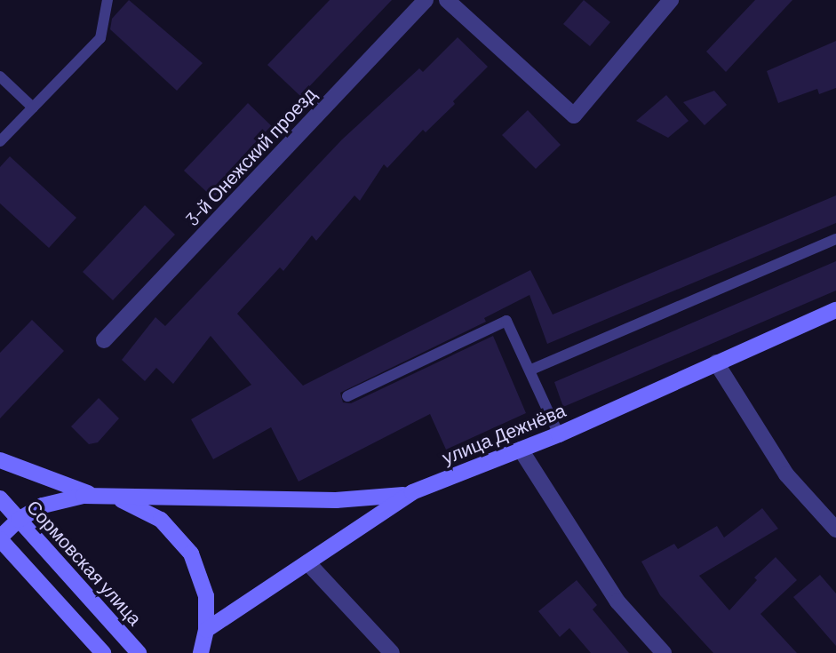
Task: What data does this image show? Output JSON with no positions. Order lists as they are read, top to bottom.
{
  "streets": {
    "street": ["3-й Онежский проезд", "улица Дежнёва", "Сормовская улица"]
  }
}
